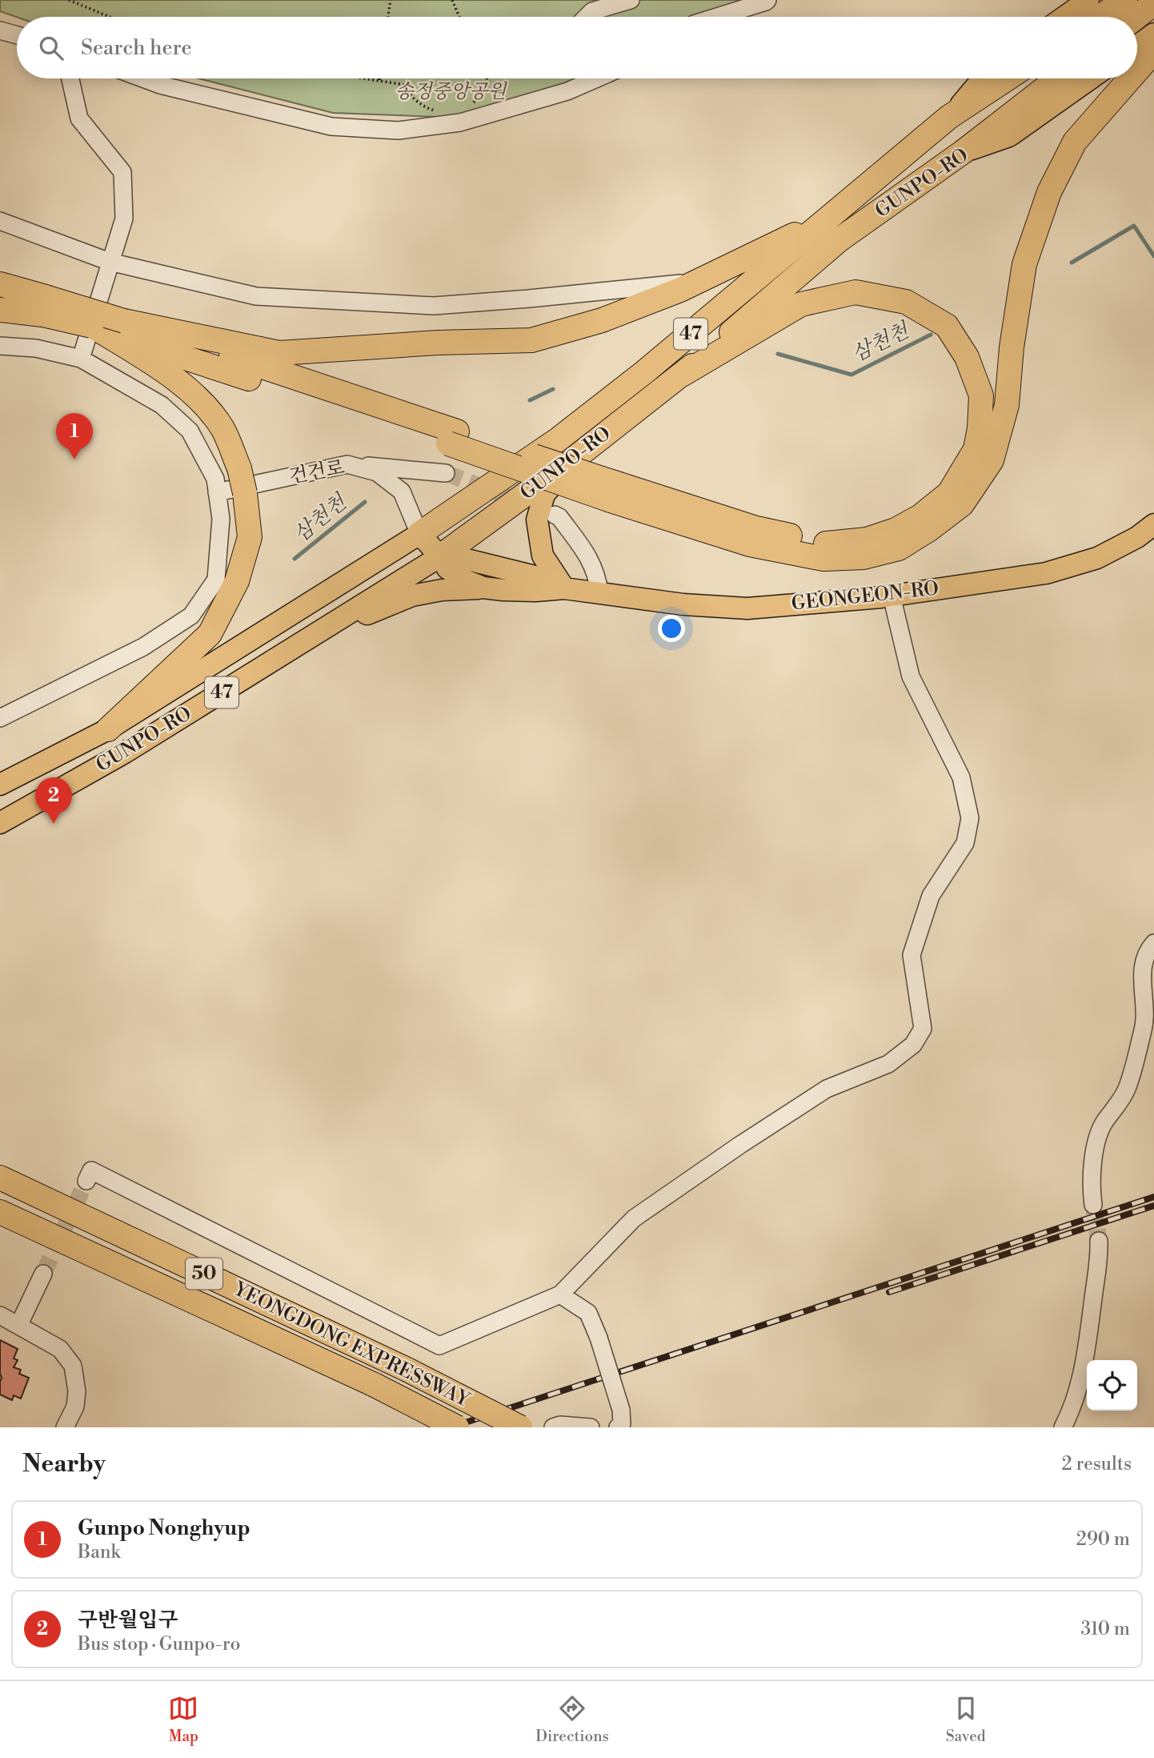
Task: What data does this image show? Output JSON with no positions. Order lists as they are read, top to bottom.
{
  "streets": {
    "highway": [
      "GUNPO-RO",
      "47",
      "50",
      "YEONGDONG EXPRESSWAY"
    ],
    "main road": ["건건로", "GEONGEON-RO"]
  },
  "crossings": [
    ["GUNPO-RO", "47"],
    ["GUNPO-RO", "건건로"],
    ["GUNPO-RO", "GEONGEON-RO"],
    ["건건로", "GEONGEON-RO"]
  ],
  "water": ["삼천천"],
  "parks": ["송정중앙공원"],
  "page": {
    "search": "Search here",
    "pins": ["1", "2"],
    "heading": ["Nearby", "2 results"],
    "list": [
      {
        "mark": "1",
        "name": "Gunpo Nonghyup",
        "note": "Bank",
        "value": "290 m"
      },
      {
        "mark": "2",
        "name": "구반월입구",
        "note": "Bus stop · Gunpo-ro",
        "value": "310 m"
      }
    ],
    "nav": ["Map", "Directions", "Saved"]
  }
}
